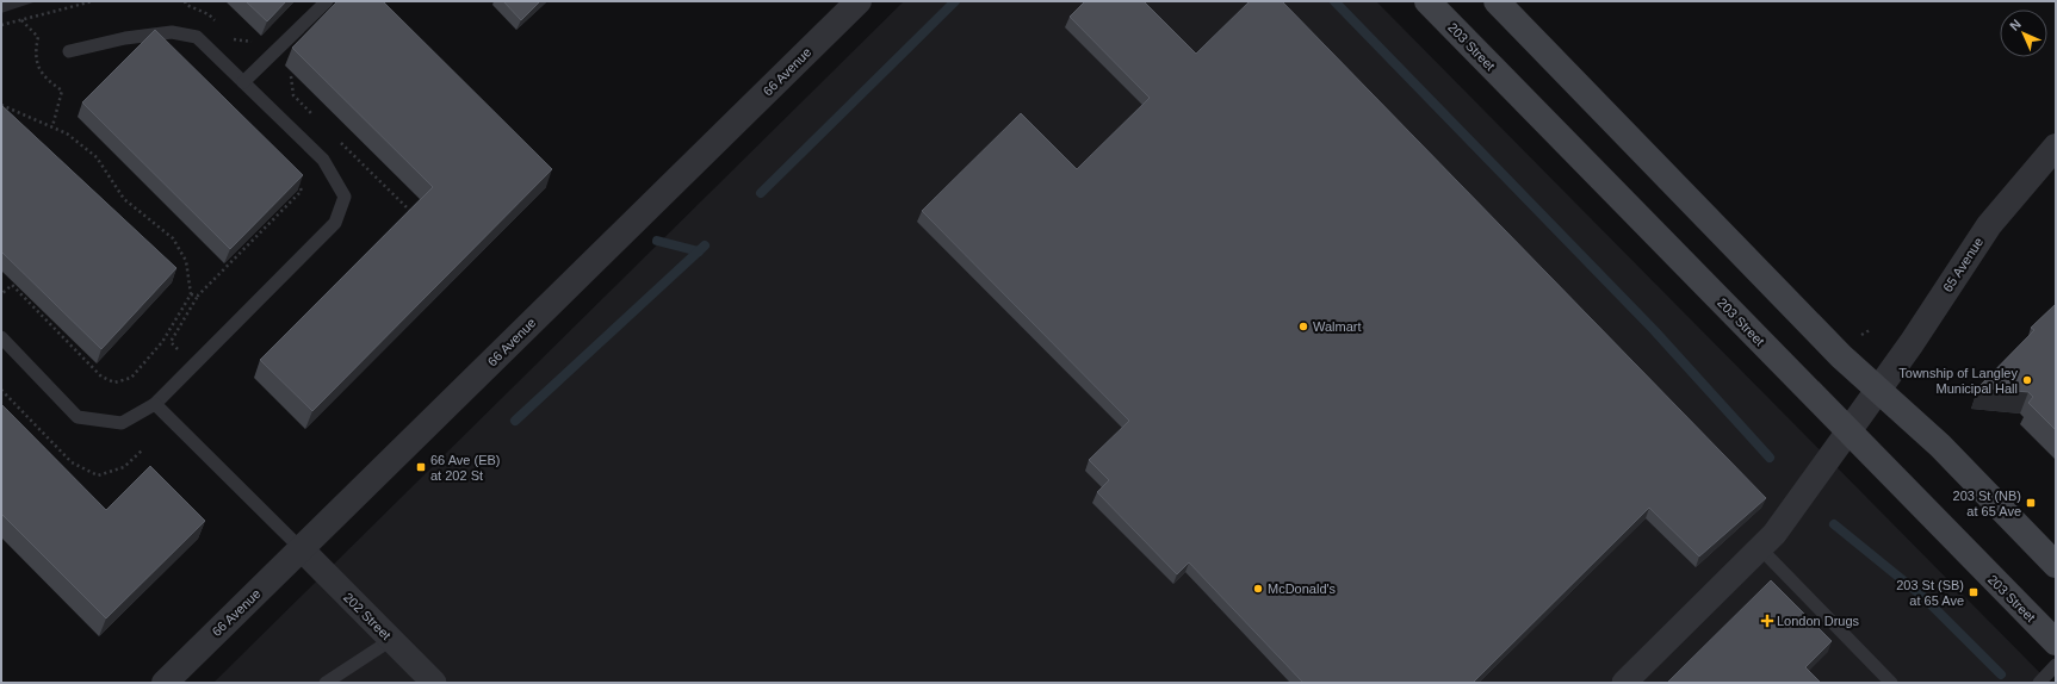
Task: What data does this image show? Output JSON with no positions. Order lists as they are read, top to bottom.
{
  "streets": {
    "main road": ["203 Street"],
    "street": ["66 Avenue", "65 Avenue", "202 Street"]
  },
  "crossings": [
    ["203 Street", "65 Avenue"],
    ["66 Avenue", "202 Street"]
  ],
  "places": {
    "other": ["Walmart", "Township of Langley Municipal Hall", "McDonald's"],
    "transit": ["66 Ave (EB) at 202 St", "203 St (NB) at 65 Ave", "203 St (SB) at 65 Ave"],
    "health": ["London Drugs"]
  },
  "north": "top left"
}
